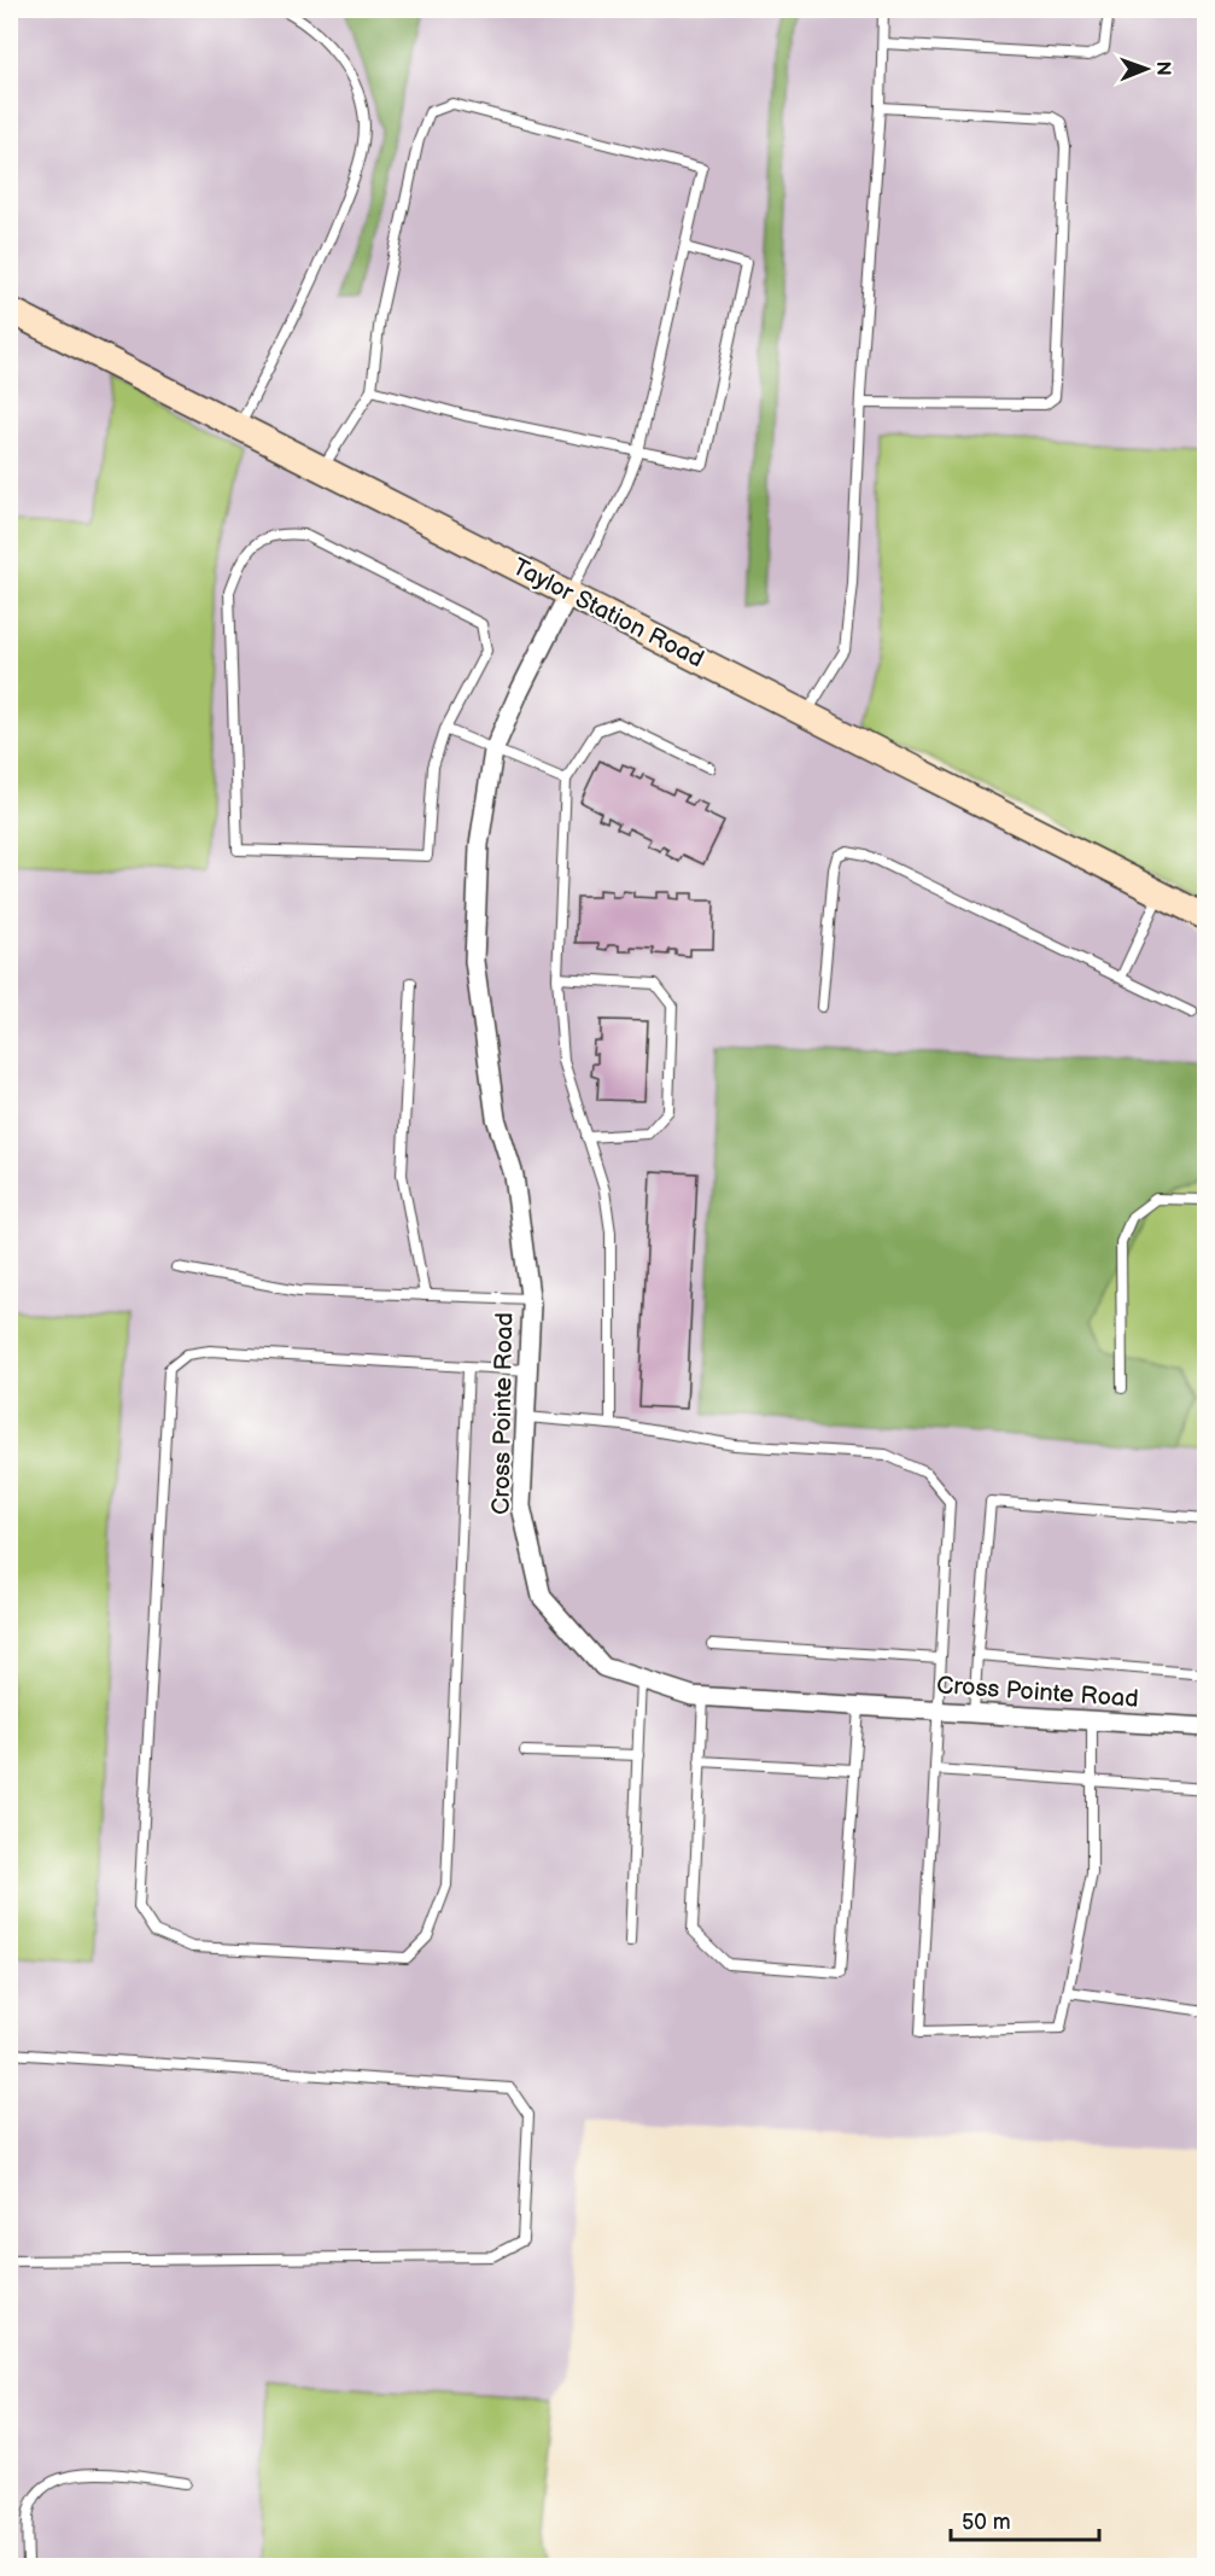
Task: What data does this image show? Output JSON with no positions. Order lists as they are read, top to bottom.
{
  "streets": {
    "main road": ["Taylor Station Road"],
    "street": ["Cross Pointe Road"]
  },
  "crossings": [
    ["Taylor Station Road", "Cross Pointe Road"]
  ],
  "scale_bar": "50 m",
  "north": "right"
}
